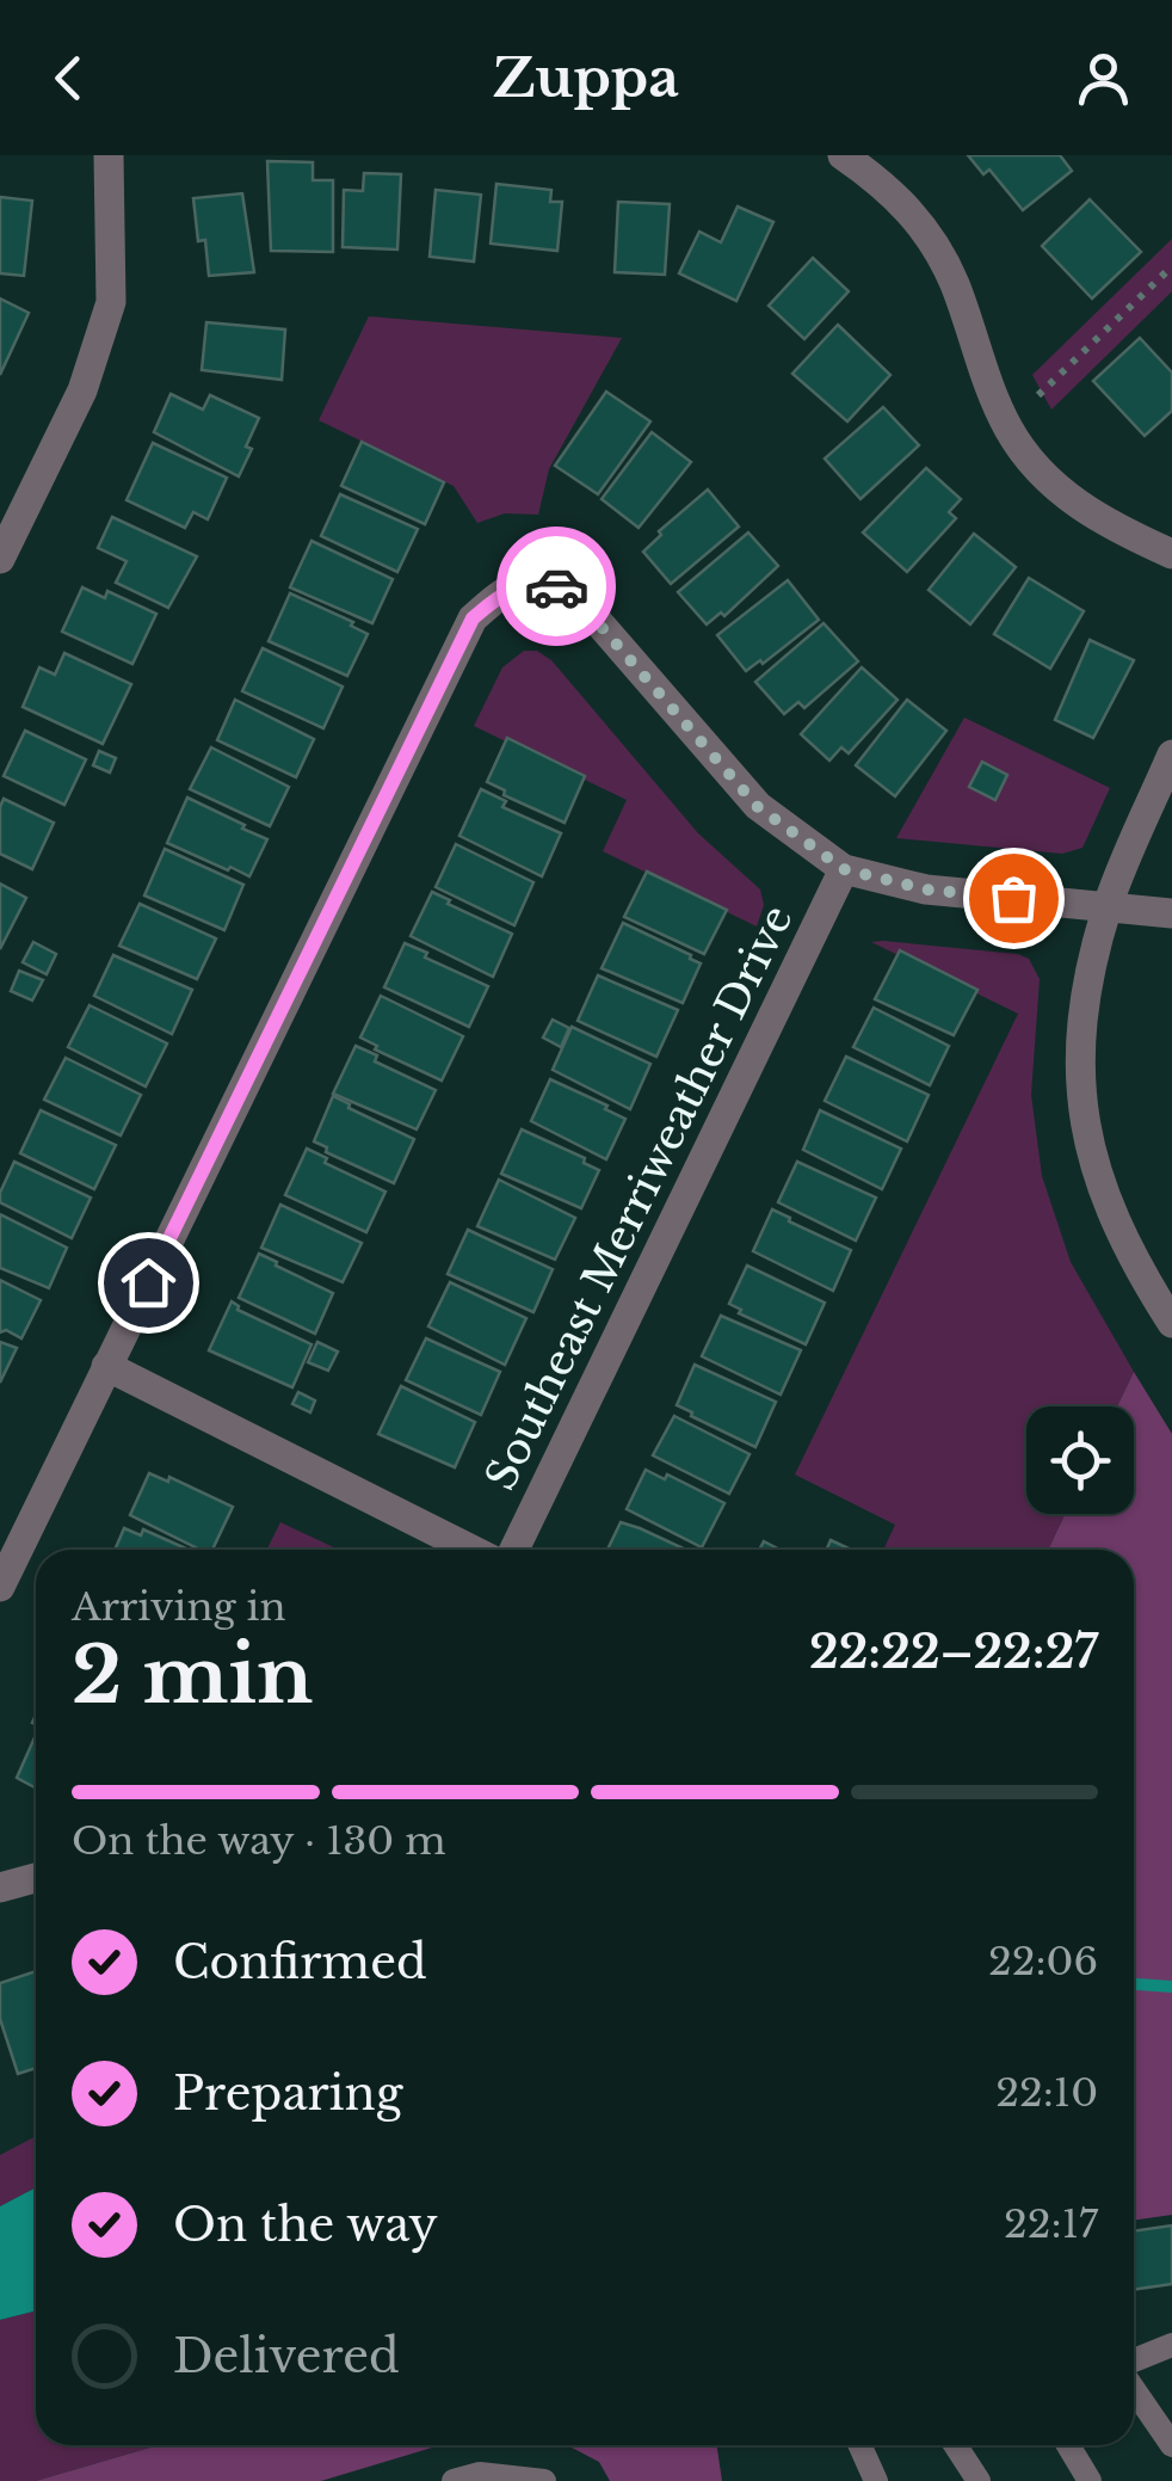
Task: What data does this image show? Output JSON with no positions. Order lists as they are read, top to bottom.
{
  "streets": {
    "street": ["Southeast Merriweather Drive"]
  },
  "page": {
    "header": "Zuppa",
    "heading": ["2 min", "Arriving in", "22:22–22:27"],
    "bar": "On the way · 130 m",
    "list": [
      ["Confirmed", "22:06"],
      ["Preparing", "22:10"],
      ["On the way", "22:17"],
      "Delivered"
    ]
  }
}
